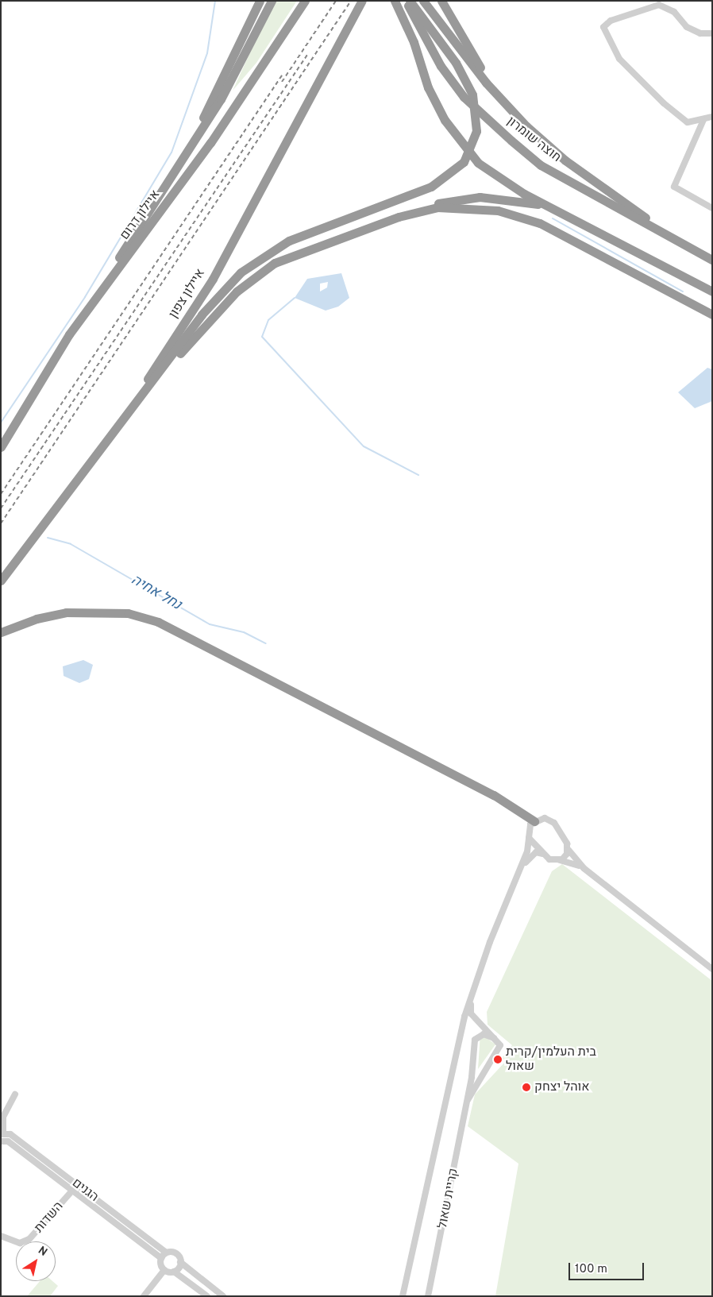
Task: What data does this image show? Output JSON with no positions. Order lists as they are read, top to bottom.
{
  "streets": {
    "highway": ["חוצה שומרון", "איילון דרום", "איילון צפון"],
    "street": ["הגנים", "קריית שאול", "השדות"]
  },
  "crossings": [
    ["הגנים", "השדות"]
  ],
  "water": ["נחל אחיה"],
  "places": ["בית העלמין/קרית שאול", "אוהל יצחק"],
  "scale_bar": "100 m",
  "north": "top right"
}
